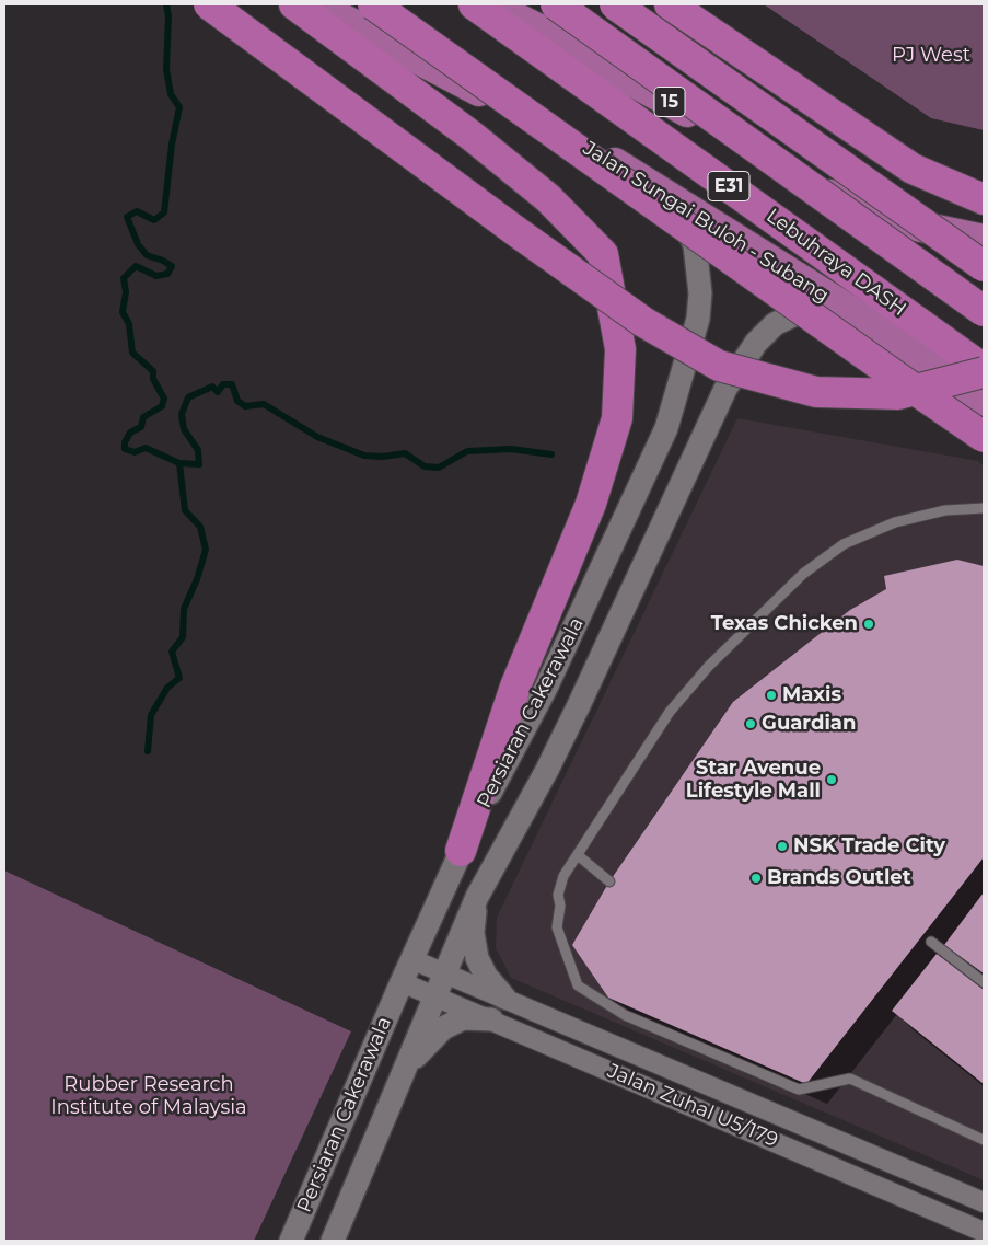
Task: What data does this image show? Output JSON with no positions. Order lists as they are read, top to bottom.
{
  "streets": {
    "highway": [
      "15",
      "E31",
      "Jalan Sungai Buloh - Subang",
      "Lebuhraya DASH"
    ],
    "street": ["Persiaran Cakerawala", "Jalan Zuhal U5/179"]
  },
  "crossings": [
    ["Jalan Sungai Buloh - Subang", "Lebuhraya DASH"],
    ["Jalan Sungai Buloh - Subang", "Persiaran Cakerawala"],
    ["Persiaran Cakerawala", "Jalan Zuhal U5/179"]
  ],
  "parks": ["PJ West", "Rubber Research Institute of Malaysia"],
  "places": [
    "Texas Chicken",
    "Maxis",
    "Guardian",
    "Star Avenue Lifestyle Mall",
    "NSK Trade City",
    "Brands Outlet"
  ]
}
